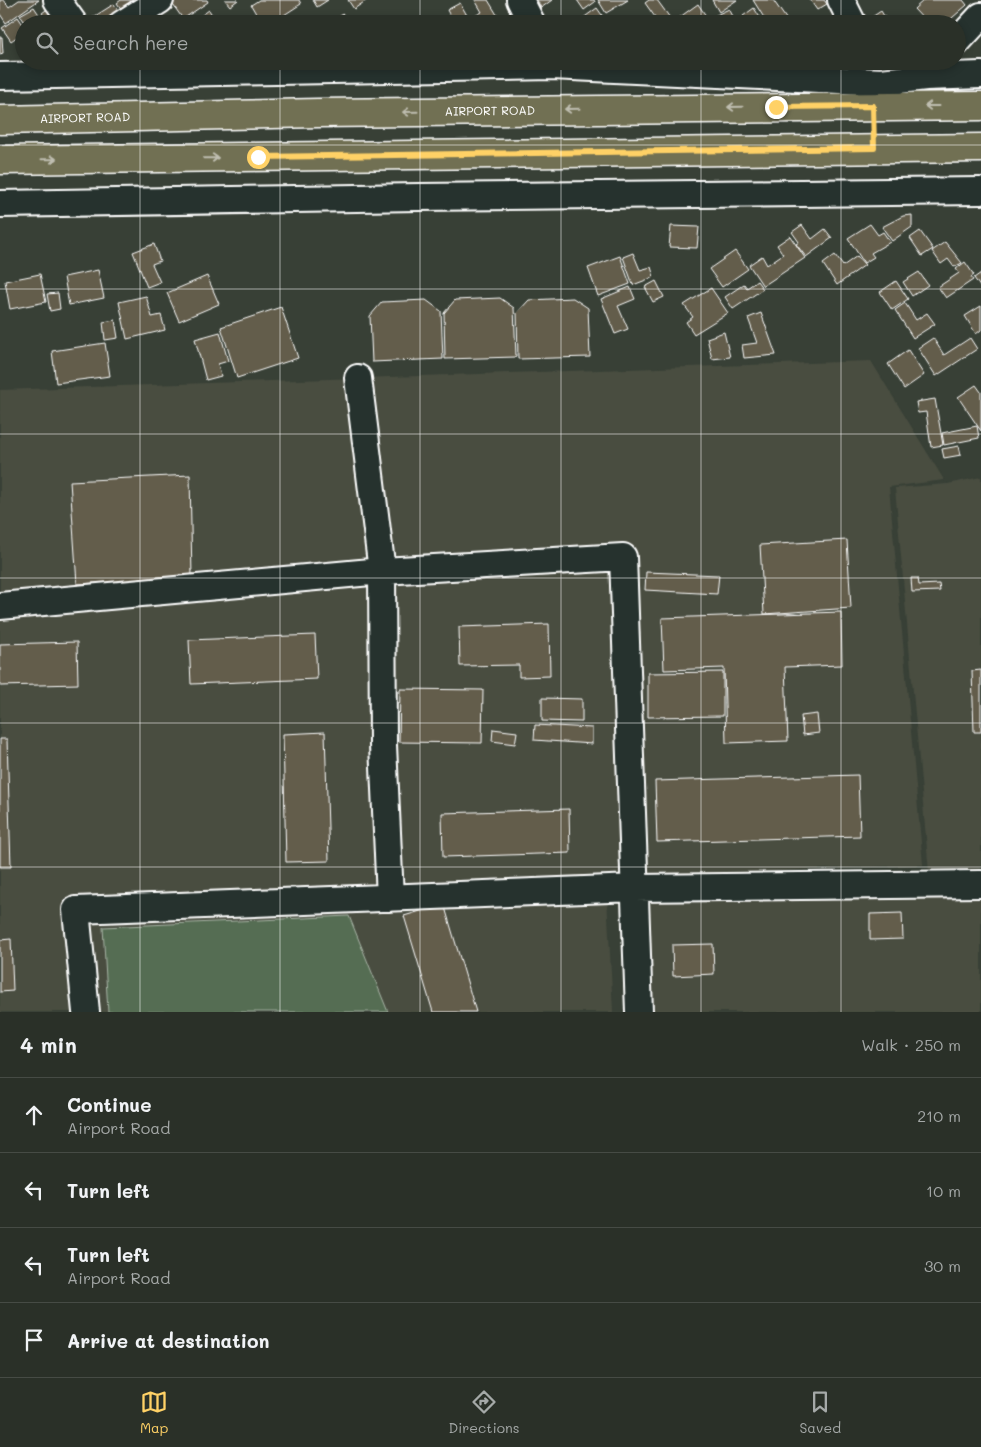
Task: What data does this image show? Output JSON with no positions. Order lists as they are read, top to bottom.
{
  "streets": {
    "main road": ["AIRPORT ROAD"]
  },
  "page": {
    "search": "Search here",
    "heading": ["4 min", "Walk · 250 m"],
    "list": [
      ["Continue", "Airport Road", "210 m"],
      ["Turn left", "10 m"],
      ["Turn left", "Airport Road", "30 m"],
      "Arrive at destination"
    ],
    "nav": ["Map", "Directions", "Saved"]
  }
}
